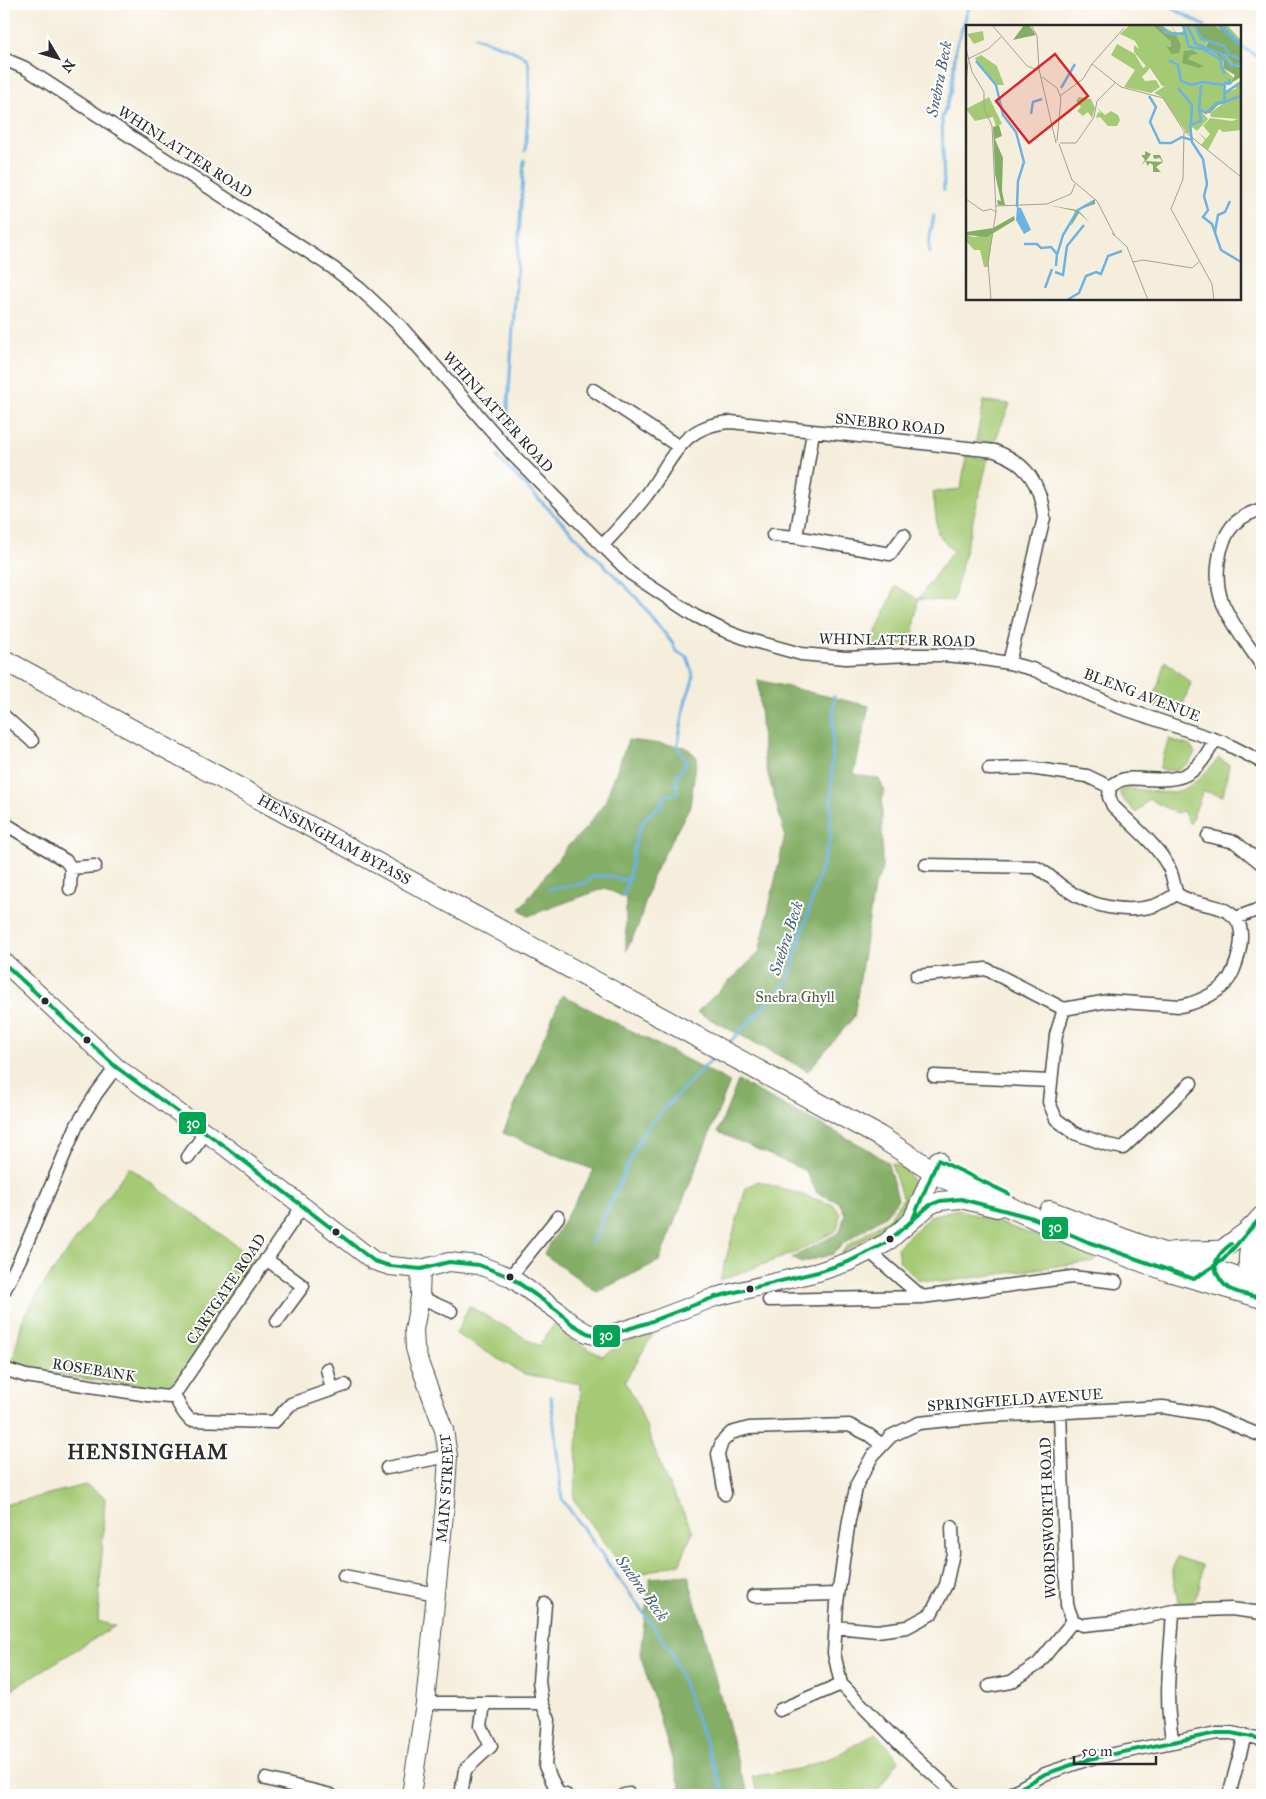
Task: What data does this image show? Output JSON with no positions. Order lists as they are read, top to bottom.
{
  "streets": {
    "highway": ["HENSINGHAM BYPASS"],
    "main road": ["MAIN STREET"],
    "street": [
      "WHINLATTER ROAD",
      "SNEBRO ROAD",
      "BLENG AVENUE",
      "CARTGATE ROAD",
      "ROSEBANK",
      "SPRINGFIELD AVENUE",
      "WORDSWORTH ROAD"
    ]
  },
  "crossings": [
    ["WHINLATTER ROAD", "SNEBRO ROAD"],
    ["WHINLATTER ROAD", "BLENG AVENUE"],
    ["SNEBRO ROAD", "BLENG AVENUE"],
    ["CARTGATE ROAD", "ROSEBANK"],
    ["SPRINGFIELD AVENUE", "WORDSWORTH ROAD"]
  ],
  "districts": ["HENSINGHAM"],
  "water": ["Snebra Beck"],
  "parks": ["Snebra Ghyll"],
  "lines": ["transit line 30"],
  "scale_bar": "50 m",
  "north": "bottom right"
}
